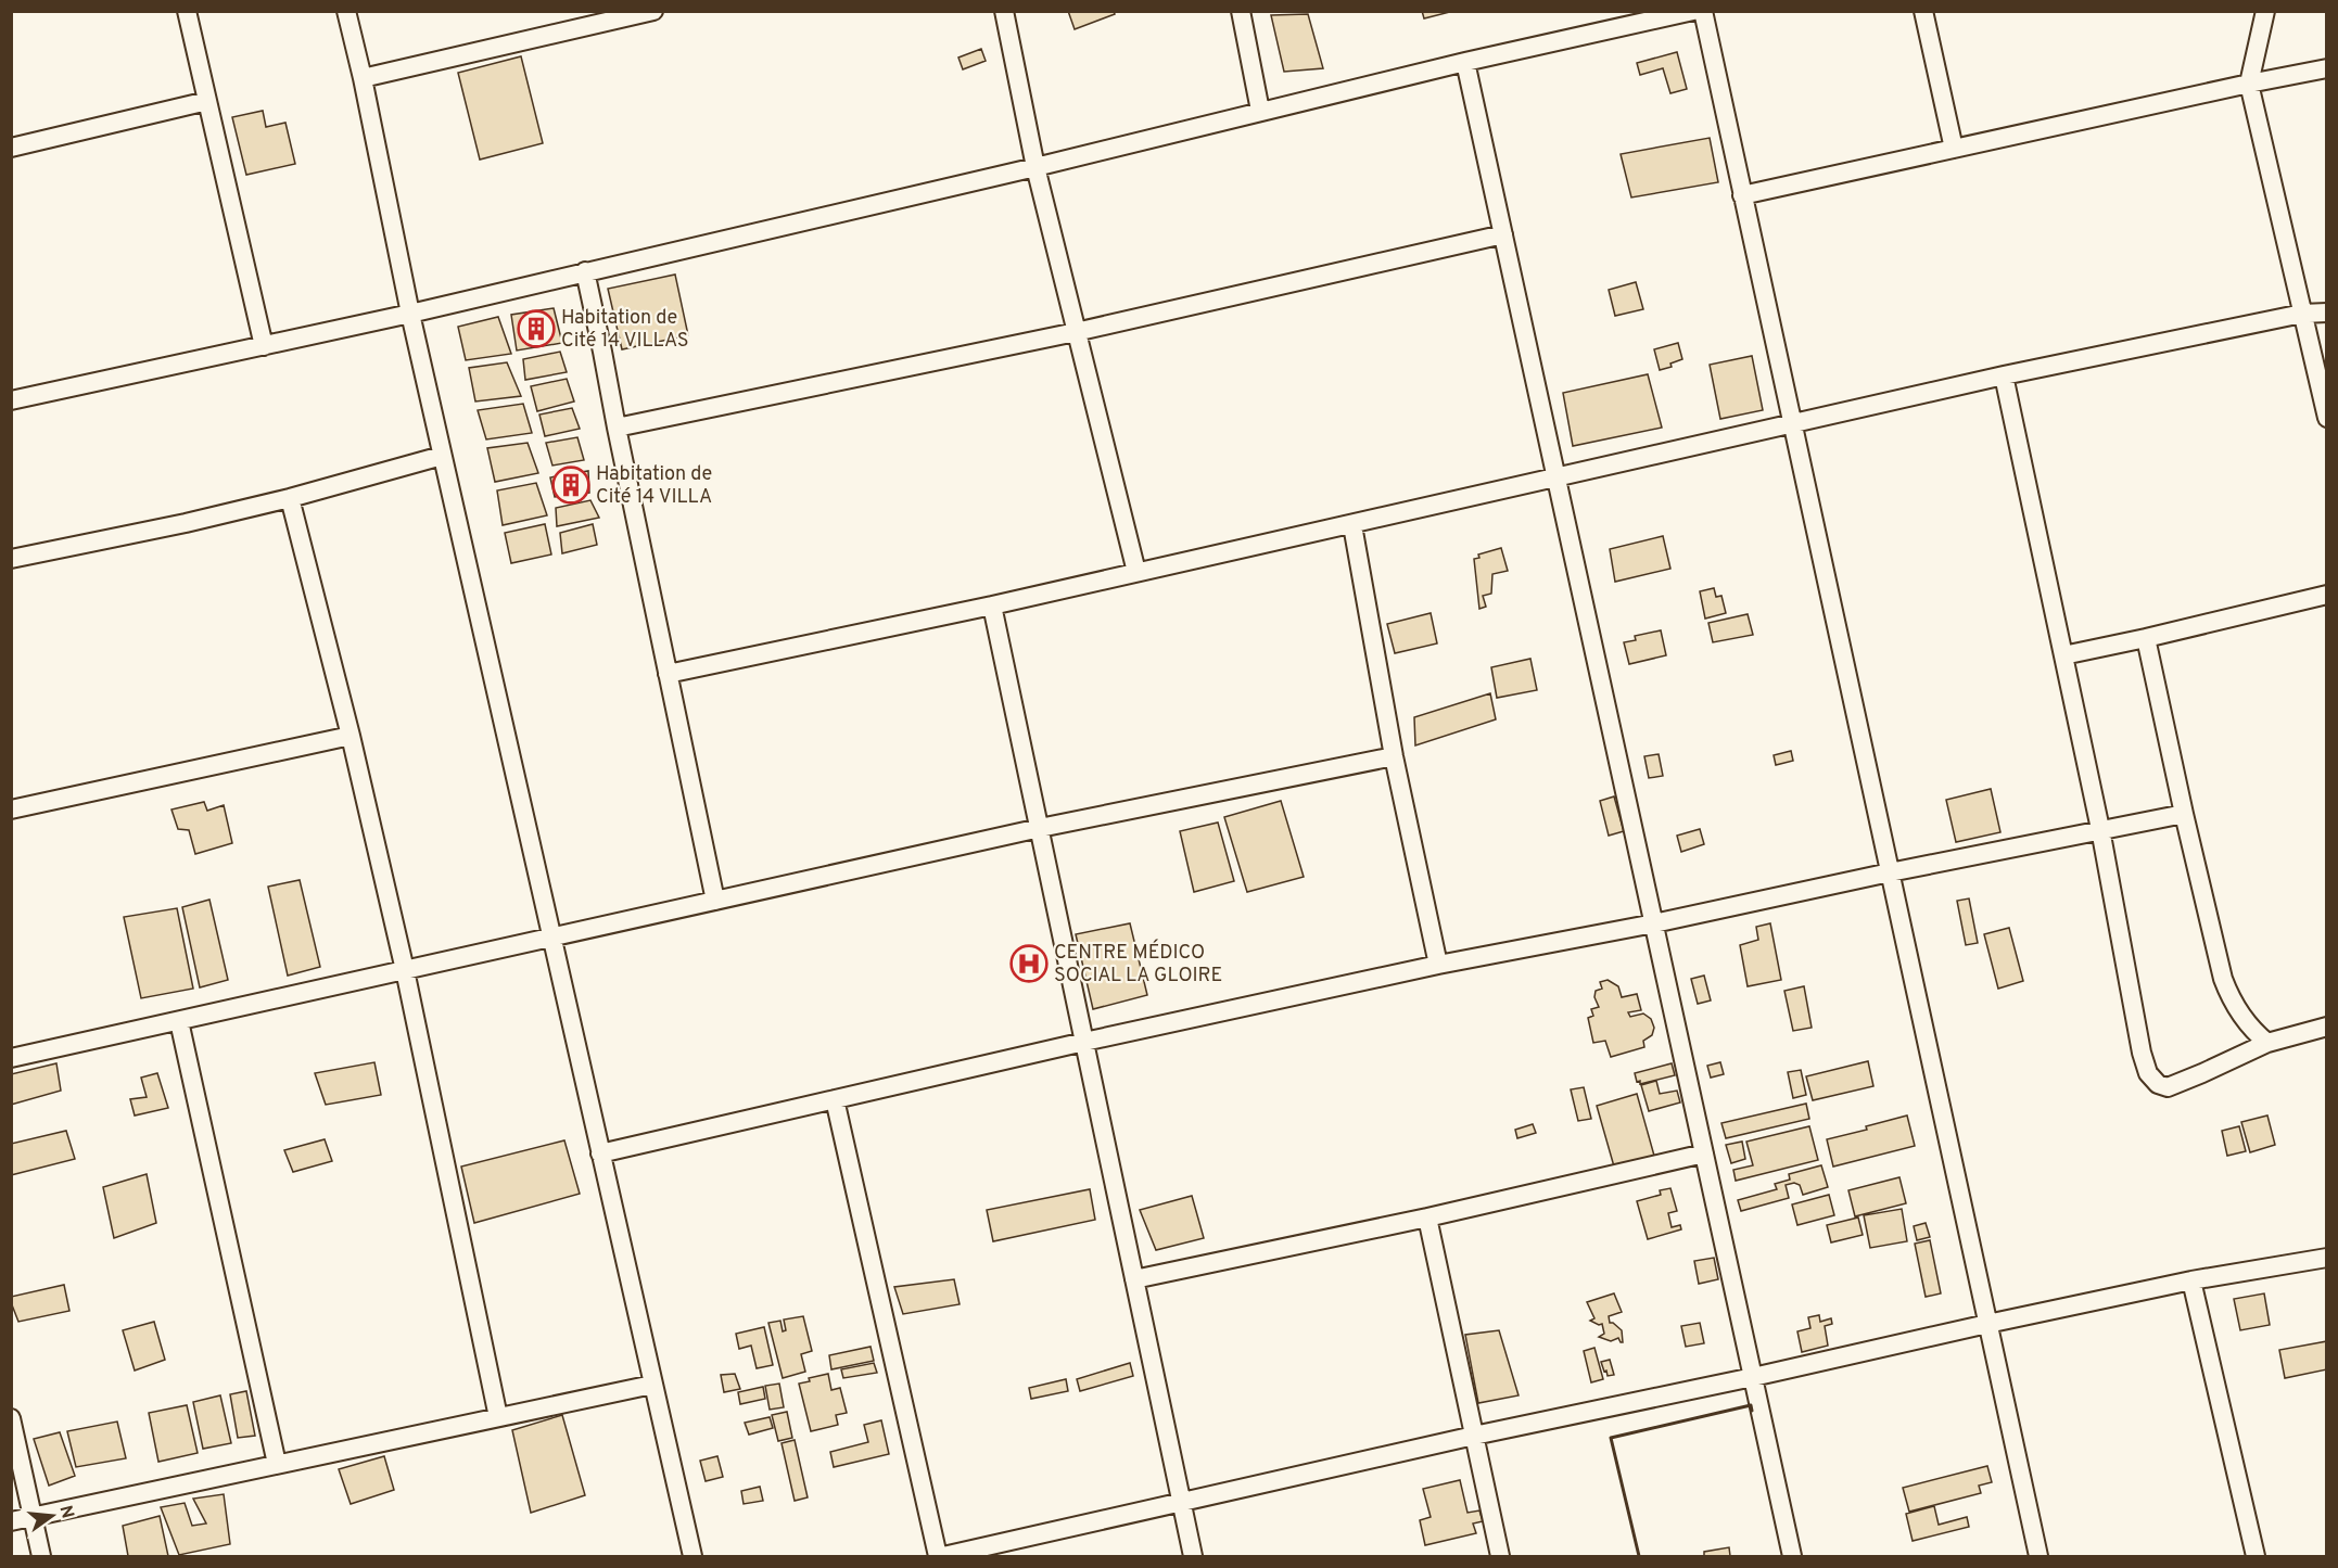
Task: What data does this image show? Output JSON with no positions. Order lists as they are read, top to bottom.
{
  "places": {
    "building": ["Habitation de Cité 14 VILLAS", "Habitation de Cité 14 VILLA"],
    "hospital": ["CENTRE MÉDICO SOCIAL LA GLOIRE"]
  },
  "north": "right"
}
